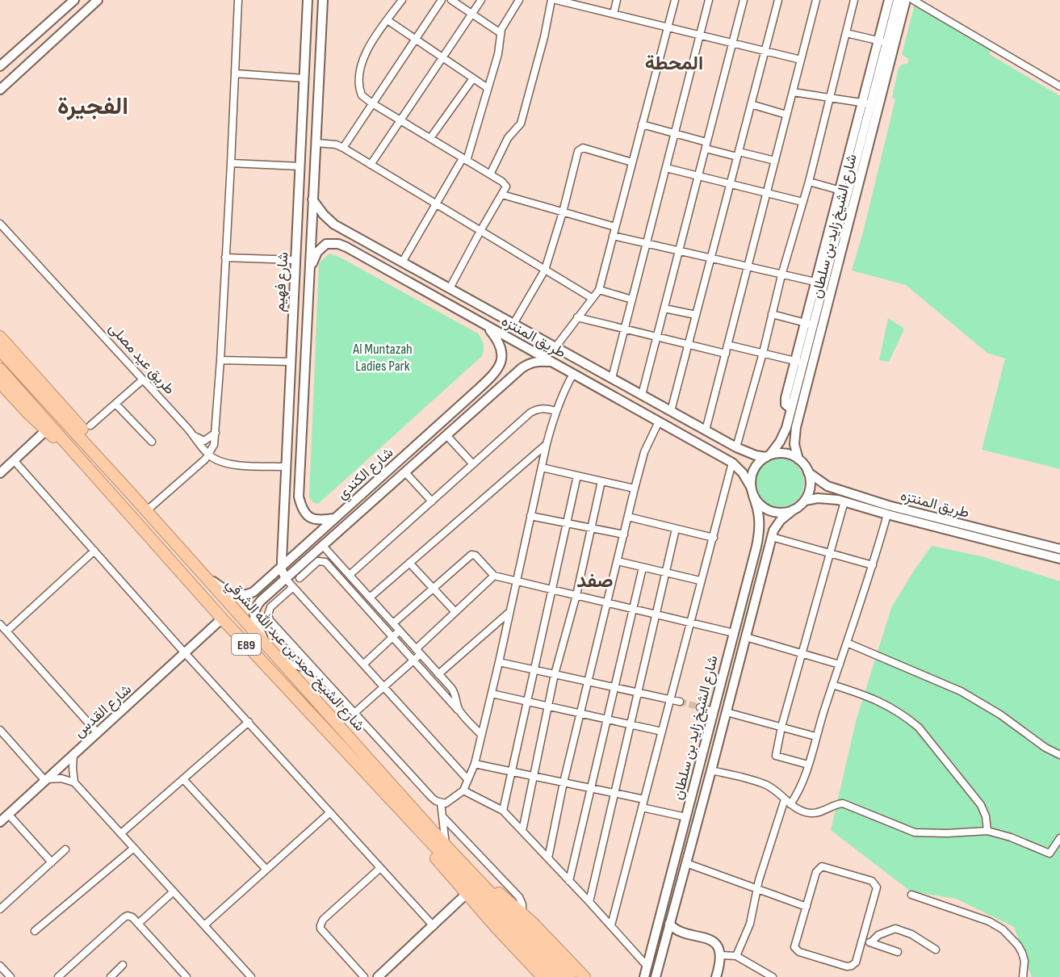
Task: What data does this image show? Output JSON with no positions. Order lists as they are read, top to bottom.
{
  "streets": {
    "highway": ["E89", "شارع الشيخ حمد بن عبد الله الشرقي"],
    "street": [
      "شارع الشيخ زايد بن سلطان",
      "شارع فهيم",
      "طريق المنتزه",
      "طريق عيد مصلى",
      "شارع الكندي",
      "شارع القدس"
    ]
  },
  "crossings": [
    ["شارع الشيخ زايد بن سلطان", "طريق المنتزه"],
    ["شارع فهيم", "طريق المنتزه"],
    ["شارع فهيم", "طريق عيد مصلى"],
    ["شارع فهيم", "شارع الكندي"],
    ["طريق المنتزه", "شارع الكندي"],
    ["شارع الكندي", "شارع الشيخ حمد بن عبد الله الشرقي"],
    ["شارع الشيخ حمد بن عبد الله الشرقي", "شارع القدس"]
  ],
  "districts": ["المحطة", "الفجيرة", "صفد"],
  "parks": ["Al Muntazah Ladies Park"]
}
